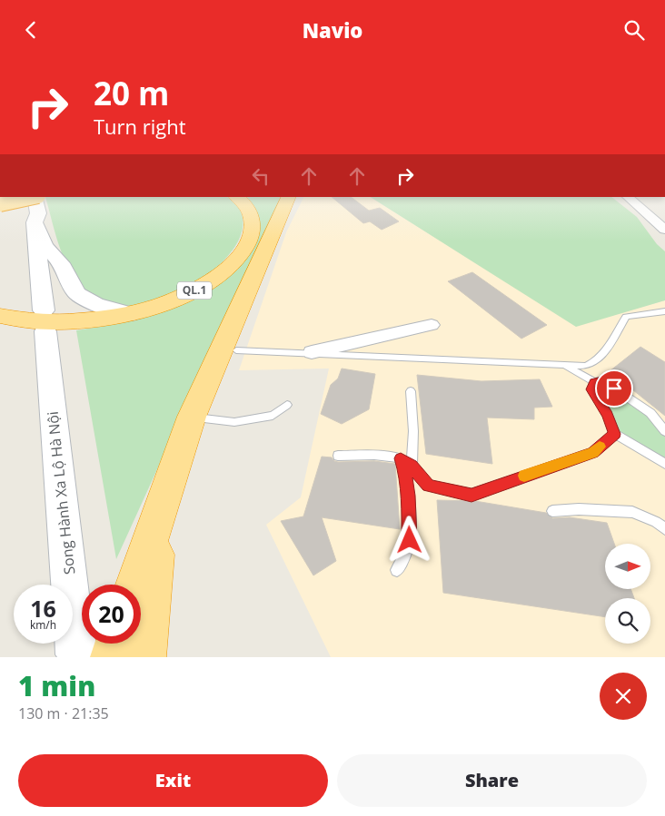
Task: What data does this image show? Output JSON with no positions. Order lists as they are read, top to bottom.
{
  "streets": {
    "highway": ["QL.1"],
    "main road": ["Song Hành Xa Lộ Hà Nội"]
  },
  "north": "right",
  "page": {
    "header": "Navio",
    "turn": ["20 m", "Turn right"],
    "speed": "16 km/h",
    "limit": "20",
    "heading": ["1 min", "130 m · 21:35"],
    "buttons": ["Exit", "Share"]
  }
}
